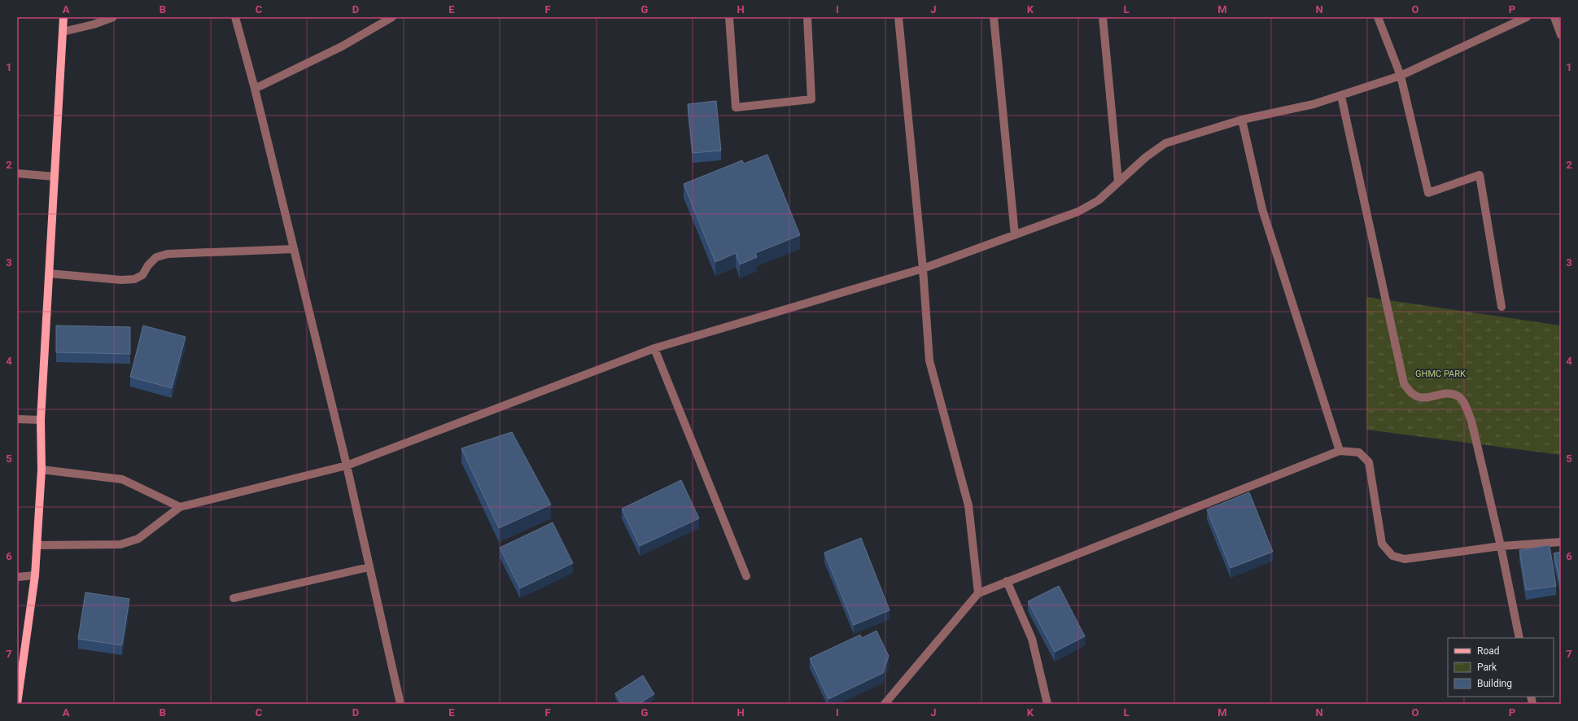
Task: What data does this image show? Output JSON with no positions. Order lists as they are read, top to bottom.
{
  "parks": ["GHMC PARK"],
  "legend": ["Road", "Park", "Building"],
  "grid": {
    "columns": [
      "A",
      "B",
      "C",
      "D",
      "E",
      "F",
      "G",
      "H",
      "I",
      "J",
      "K",
      "L",
      "M",
      "N",
      "O",
      "P"
    ],
    "rows": [
      "1",
      "2",
      "3",
      "4",
      "5",
      "6",
      "7"
    ]
  }
}
